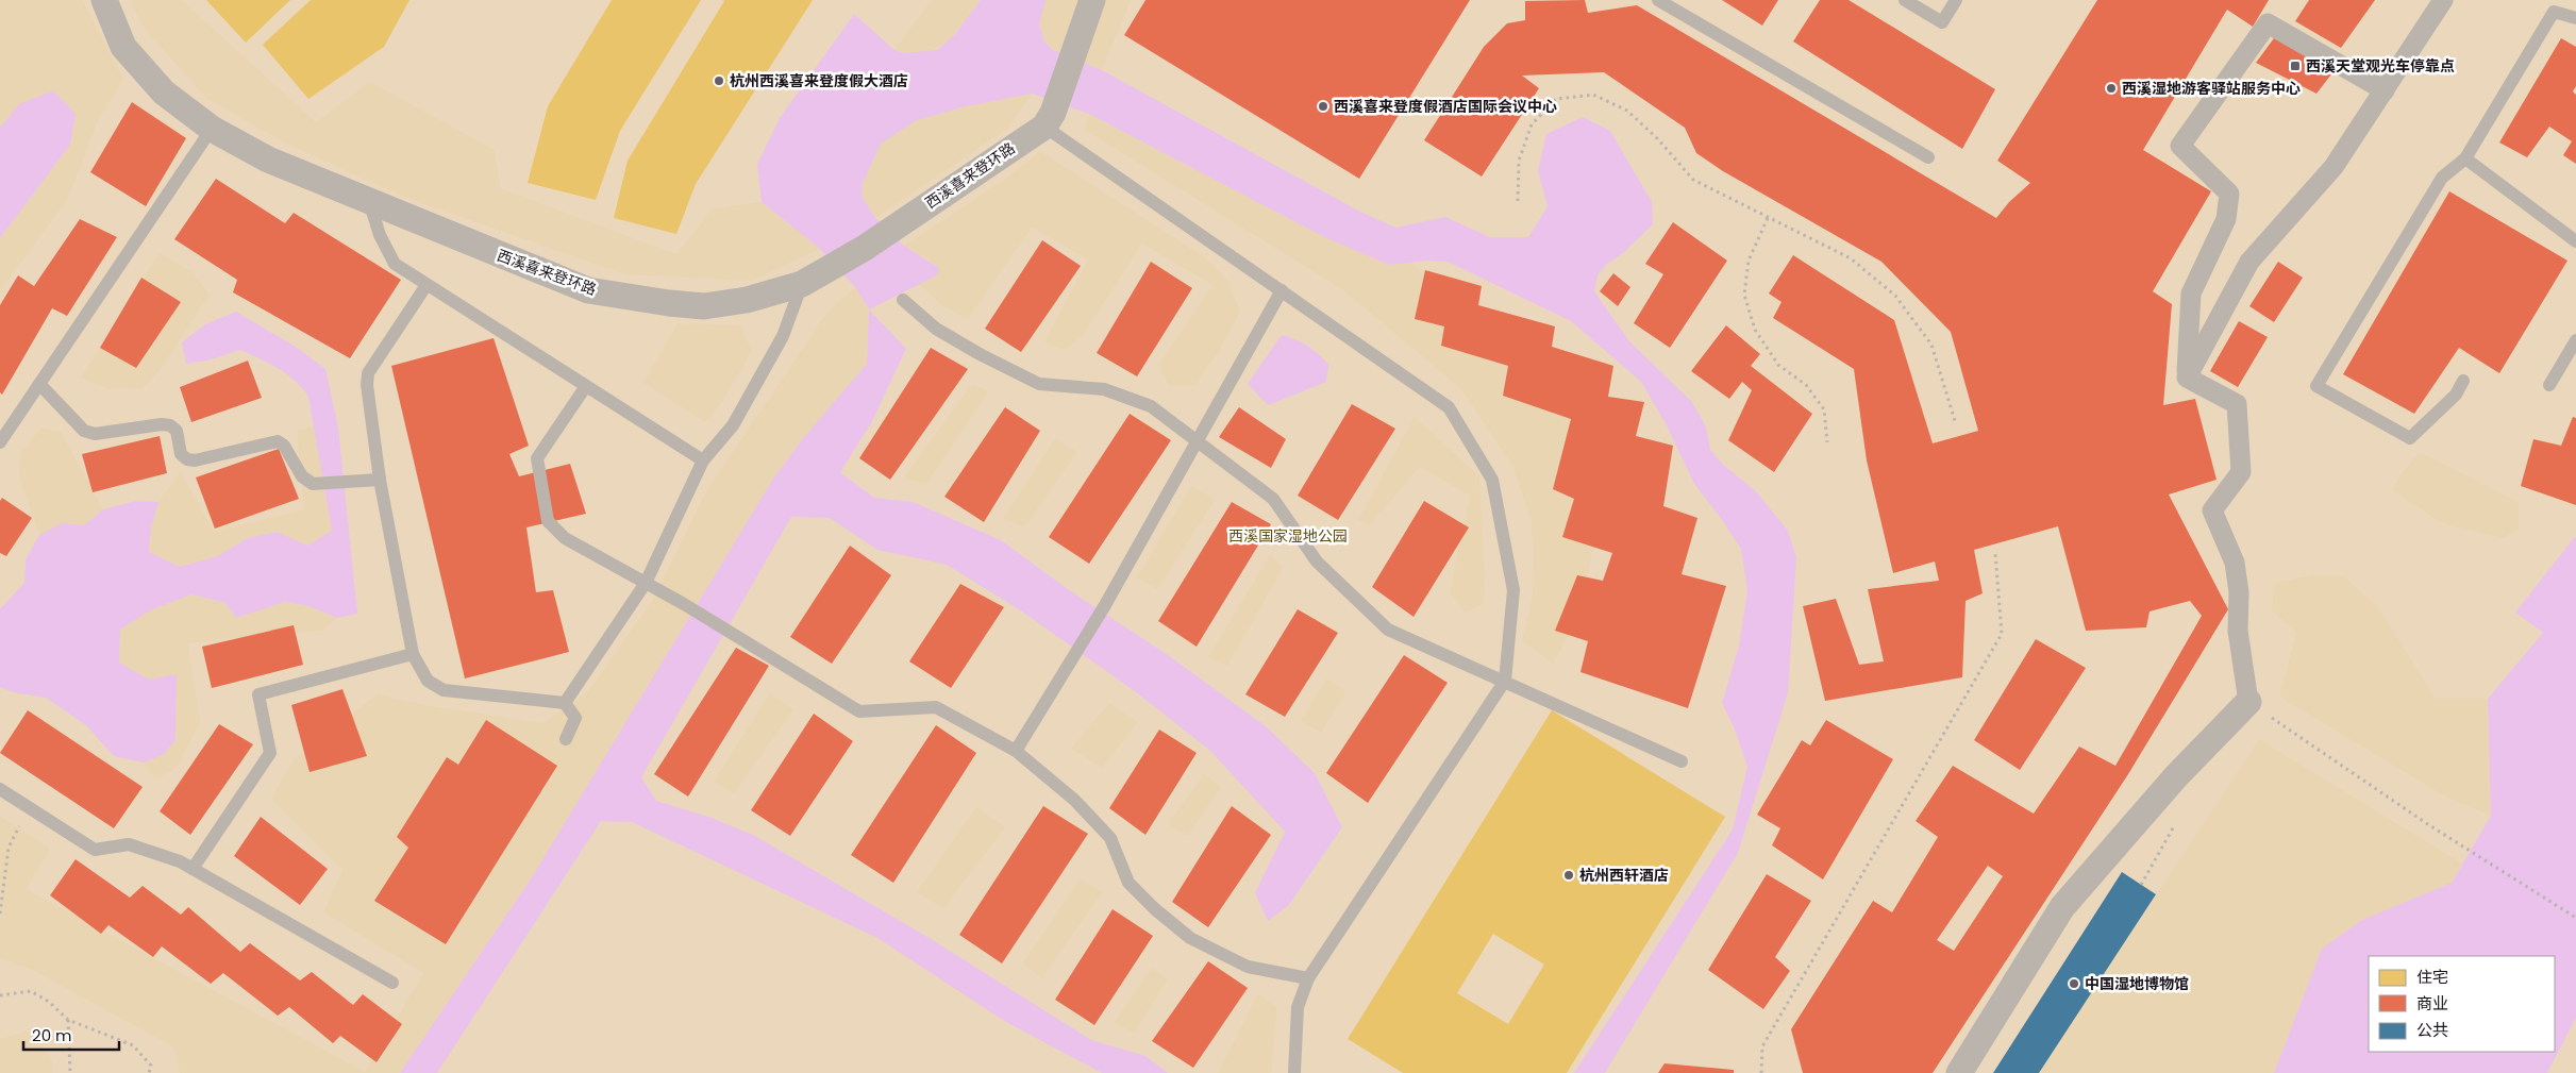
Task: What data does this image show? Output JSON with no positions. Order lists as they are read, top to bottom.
{
  "streets": {
    "street": ["西溪喜来登环路"]
  },
  "parks": ["西溪国家湿地公园"],
  "places": {
    "transit": ["西溪天堂观光车停靠点"],
    "other": [
      "杭州西溪喜来登度假大酒店",
      "西溪湿地游客驿站服务中心",
      "西溪喜来登度假酒店国际会议中心",
      "杭州西轩酒店",
      "中国湿地博物馆"
    ]
  },
  "legend": ["住宅", "商业", "公共"],
  "scale_bar": "20 m"
}
